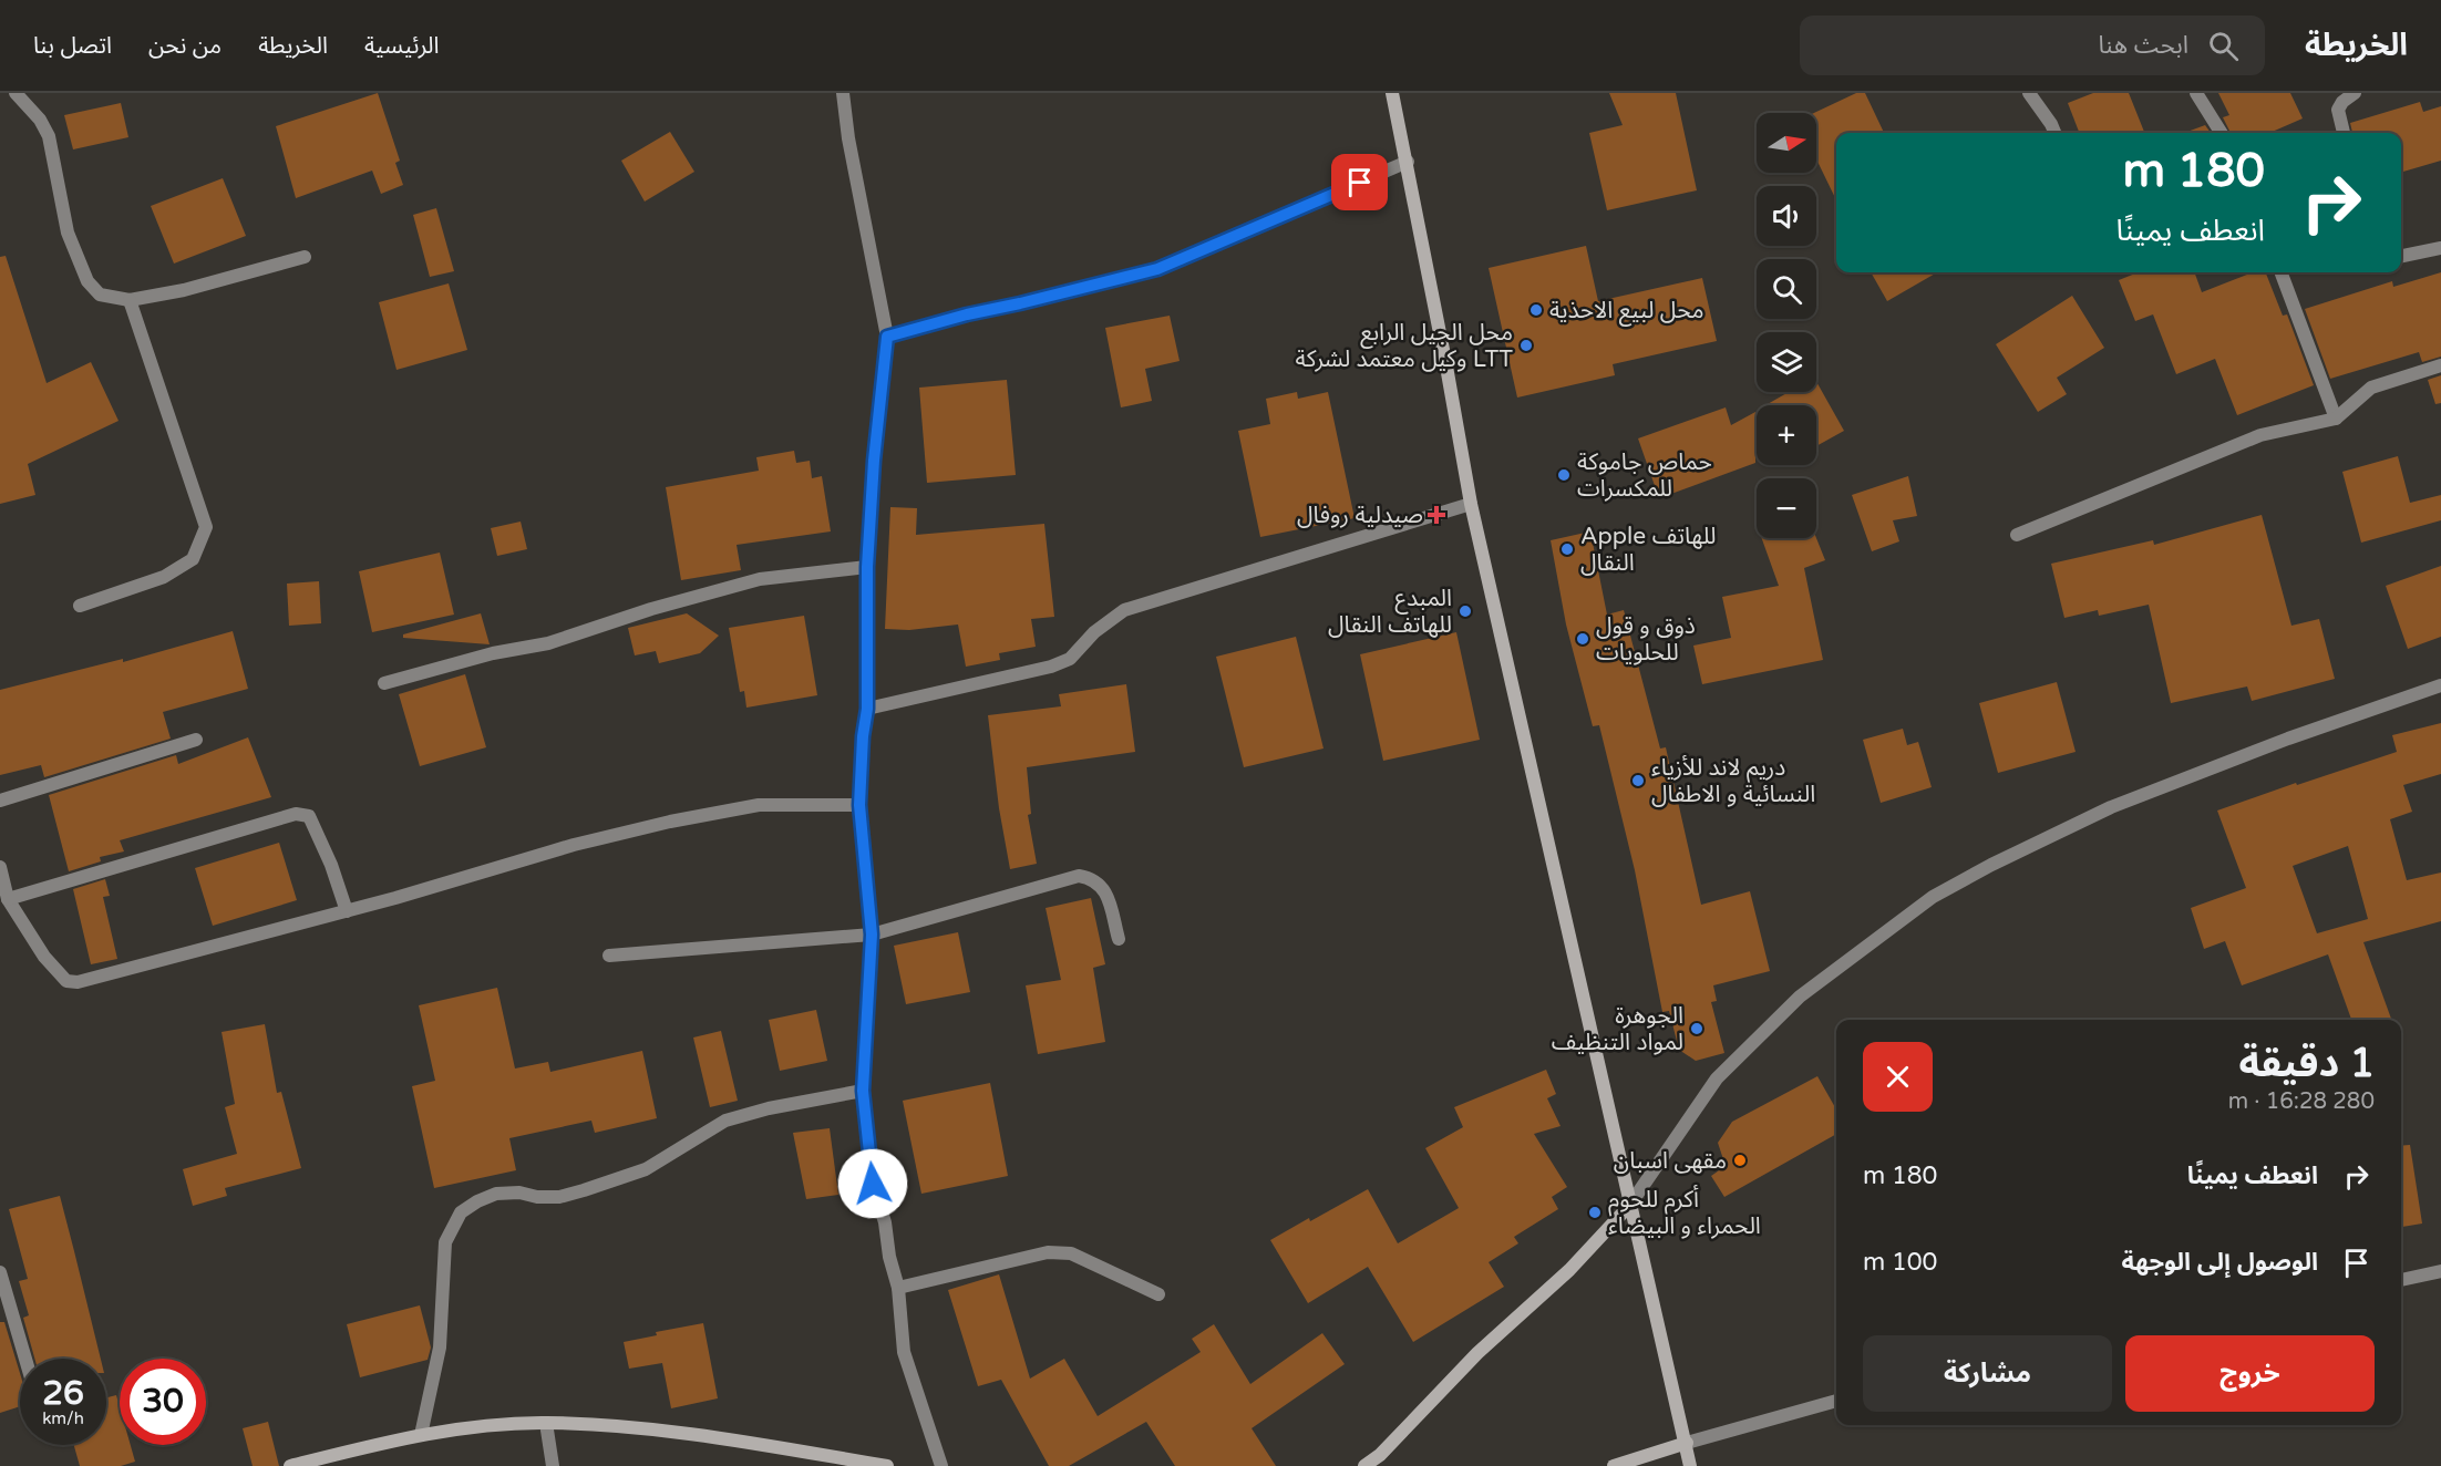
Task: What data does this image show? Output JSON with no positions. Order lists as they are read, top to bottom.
{
  "places": {
    "other": [
      "محل لبيع الاحذية",
      "محل الجيل الرابع وكيل معتمد لشركة LTT",
      "حماص جاموكة للمكسرات",
      "Apple للهاتف النقال",
      "المبدع للهاتف النقال",
      "ذوق و قول للحلويات",
      "دريم لاند للأزياء النسائية و الاطفال",
      "الجوهرة لمواد التنظيف",
      "مقهى اسبان",
      "أكرم للحوم الحمراء و البيضاء"
    ],
    "health": ["صيدلية روفال"]
  },
  "north": "right",
  "page": {
    "header": "الخريطة",
    "search": "ابحث هنا",
    "nav": [
      "الرئيسية",
      "الخريطة",
      "من نحن",
      "اتصل بنا"
    ],
    "map_buttons": ["+", "−"],
    "turn": ["180 m", "انعطف يمينًا"],
    "heading": ["1 دقيقة", "280 m · 16:28"],
    "list": [
      {
        "name": "انعطف يمينًا",
        "value": "180 m"
      },
      {
        "name": "الوصول إلى الوجهة",
        "value": "100 m"
      }
    ],
    "buttons": ["خروج", "مشاركة"],
    "speed": "26 km/h",
    "limit": "30"
  }
}
